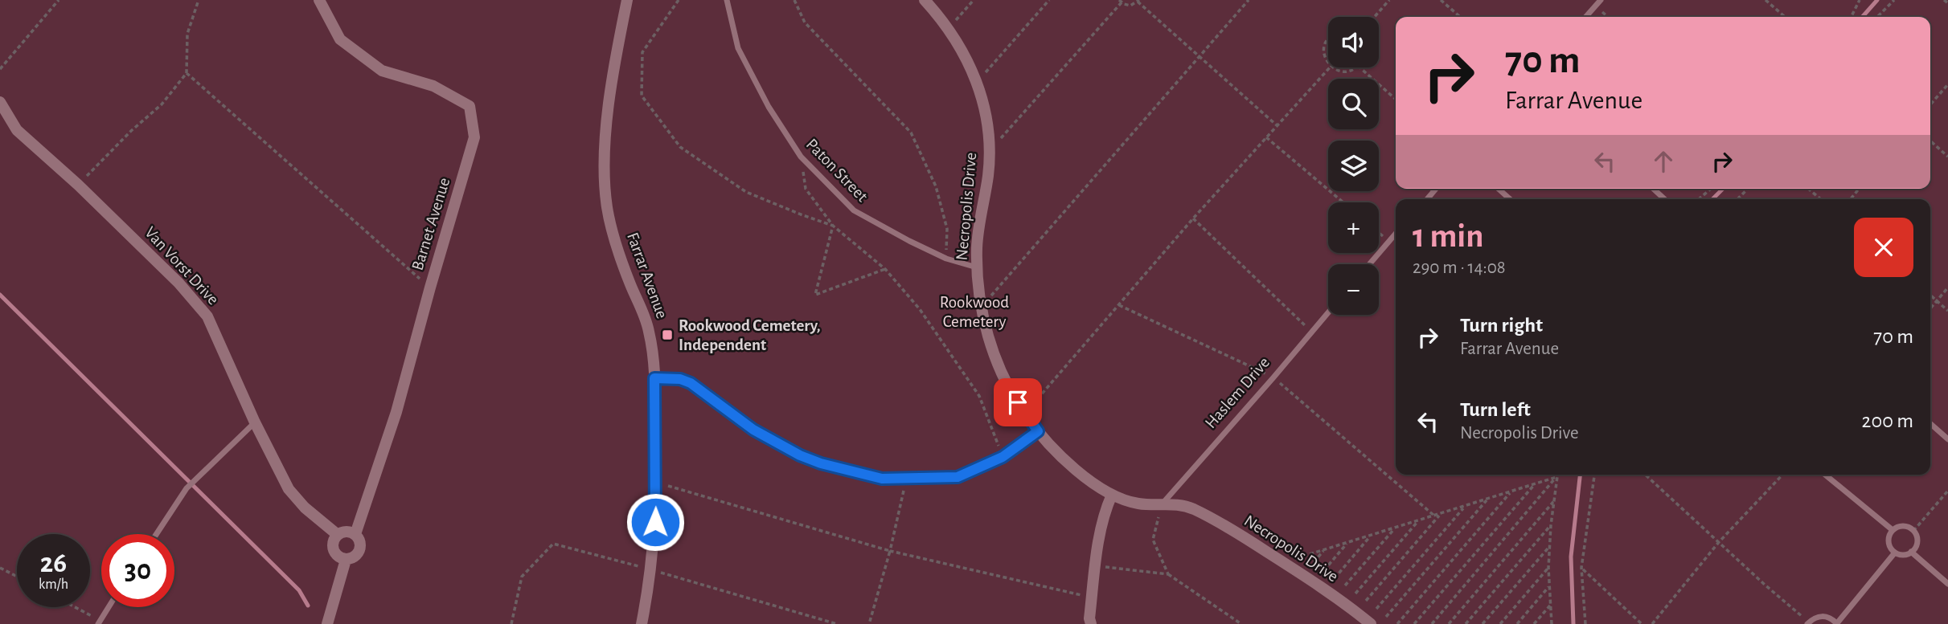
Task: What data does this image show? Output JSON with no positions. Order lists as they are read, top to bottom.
{
  "streets": {
    "street": [
      "Necropolis Drive",
      "Barnet Avenue",
      "Van Vorst Drive",
      "Farrar Avenue"
    ],
    "lane": ["Paton Street", "Haslem Drive"]
  },
  "crossings": [
    ["Paton Street", "Necropolis Drive"],
    ["Necropolis Drive", "Haslem Drive"],
    ["Barnet Avenue", "Van Vorst Drive"]
  ],
  "parks": ["Rookwood Cemetery"],
  "places": {
    "transit": ["Rookwood Cemetery, Independent"]
  },
  "page": {
    "map_buttons": ["+", "−"],
    "turn": ["70 m", "Farrar Avenue"],
    "heading": ["1 min", "290 m · 14:08"],
    "list": [
      {
        "name": "Turn right",
        "note": "Farrar Avenue",
        "value": "70 m"
      },
      {
        "name": "Turn left",
        "note": "Necropolis Drive",
        "value": "200 m"
      }
    ],
    "speed": "26 km/h",
    "limit": "30"
  }
}
